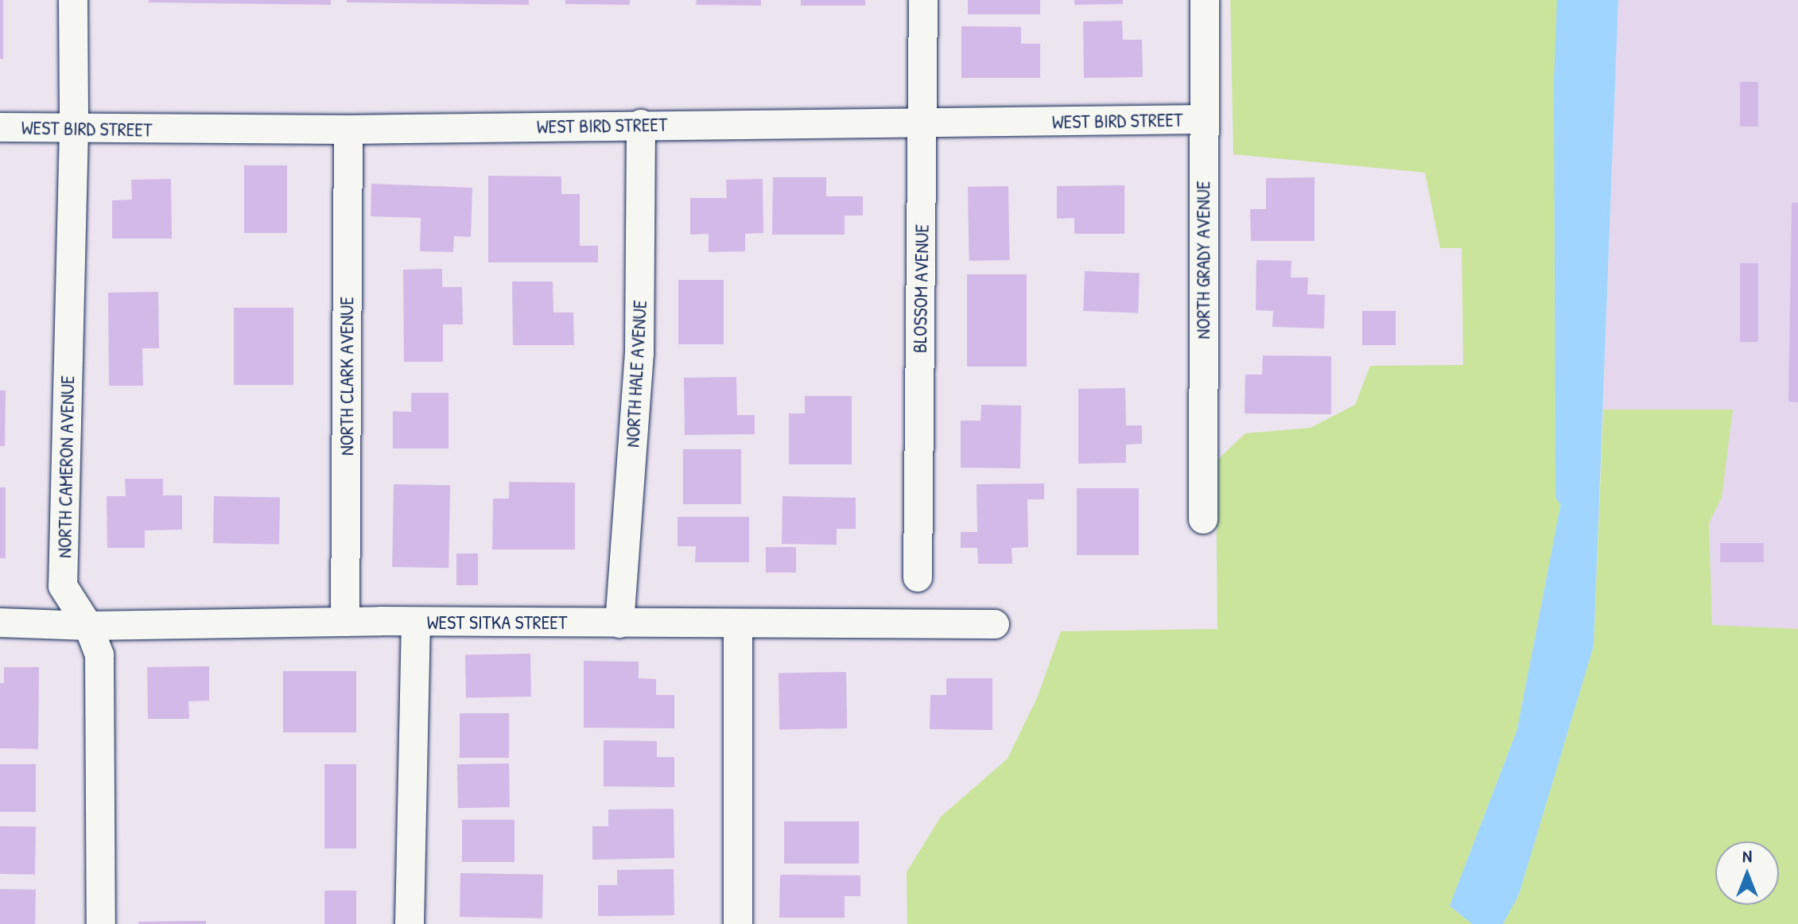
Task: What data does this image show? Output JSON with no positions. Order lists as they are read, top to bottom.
{
  "streets": {
    "street": [
      "WEST BIRD STREET",
      "NORTH GRADY AVENUE",
      "BLOSSOM AVENUE",
      "NORTH HALE AVENUE",
      "NORTH CLARK AVENUE",
      "NORTH CAMERON AVENUE",
      "WEST SITKA STREET"
    ]
  },
  "crossings": [
    ["WEST BIRD STREET", "NORTH GRADY AVENUE"],
    ["WEST BIRD STREET", "BLOSSOM AVENUE"],
    ["WEST BIRD STREET", "NORTH HALE AVENUE"],
    ["WEST BIRD STREET", "NORTH CLARK AVENUE"],
    ["WEST BIRD STREET", "NORTH CAMERON AVENUE"],
    ["NORTH HALE AVENUE", "WEST SITKA STREET"],
    ["NORTH CLARK AVENUE", "WEST SITKA STREET"],
    ["NORTH CAMERON AVENUE", "WEST SITKA STREET"]
  ],
  "north": "top"
}
